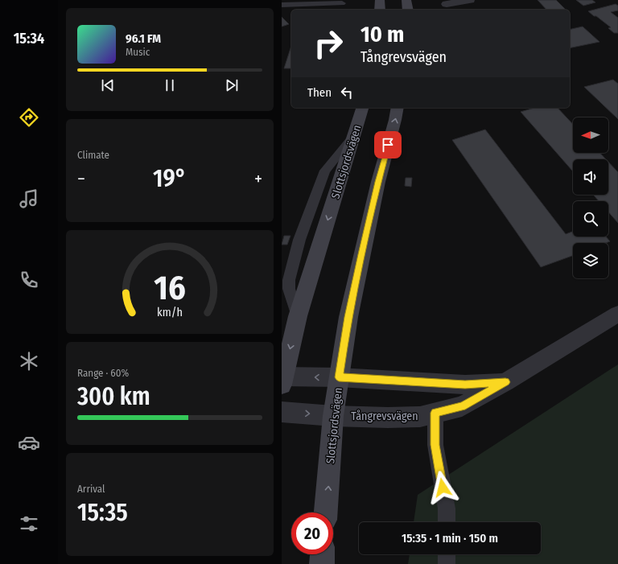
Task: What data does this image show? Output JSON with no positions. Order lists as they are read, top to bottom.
{
  "streets": {
    "main road": ["Slottsjordsvägen"],
    "street": ["Tångrevsvägen"]
  },
  "crossings": [
    ["Slottsjordsvägen", "Tångrevsvägen"]
  ],
  "north": "left",
  "page": {
    "tabs": "15:34",
    "turn": ["10 m", "Tångrevsvägen"],
    "song": ["96.1 FM", "Music"],
    "then": "Then",
    "tile": [
      "Climate",
      ["Range · 60%", "300 km"],
      ["Arrival", "15:35"]
    ],
    "heat": ["−", "19°", "+"],
    "limit": "20",
    "trip": "15:35 · 1 min · 150 m",
    "gauge": ["16", "km/h"]
  }
}
